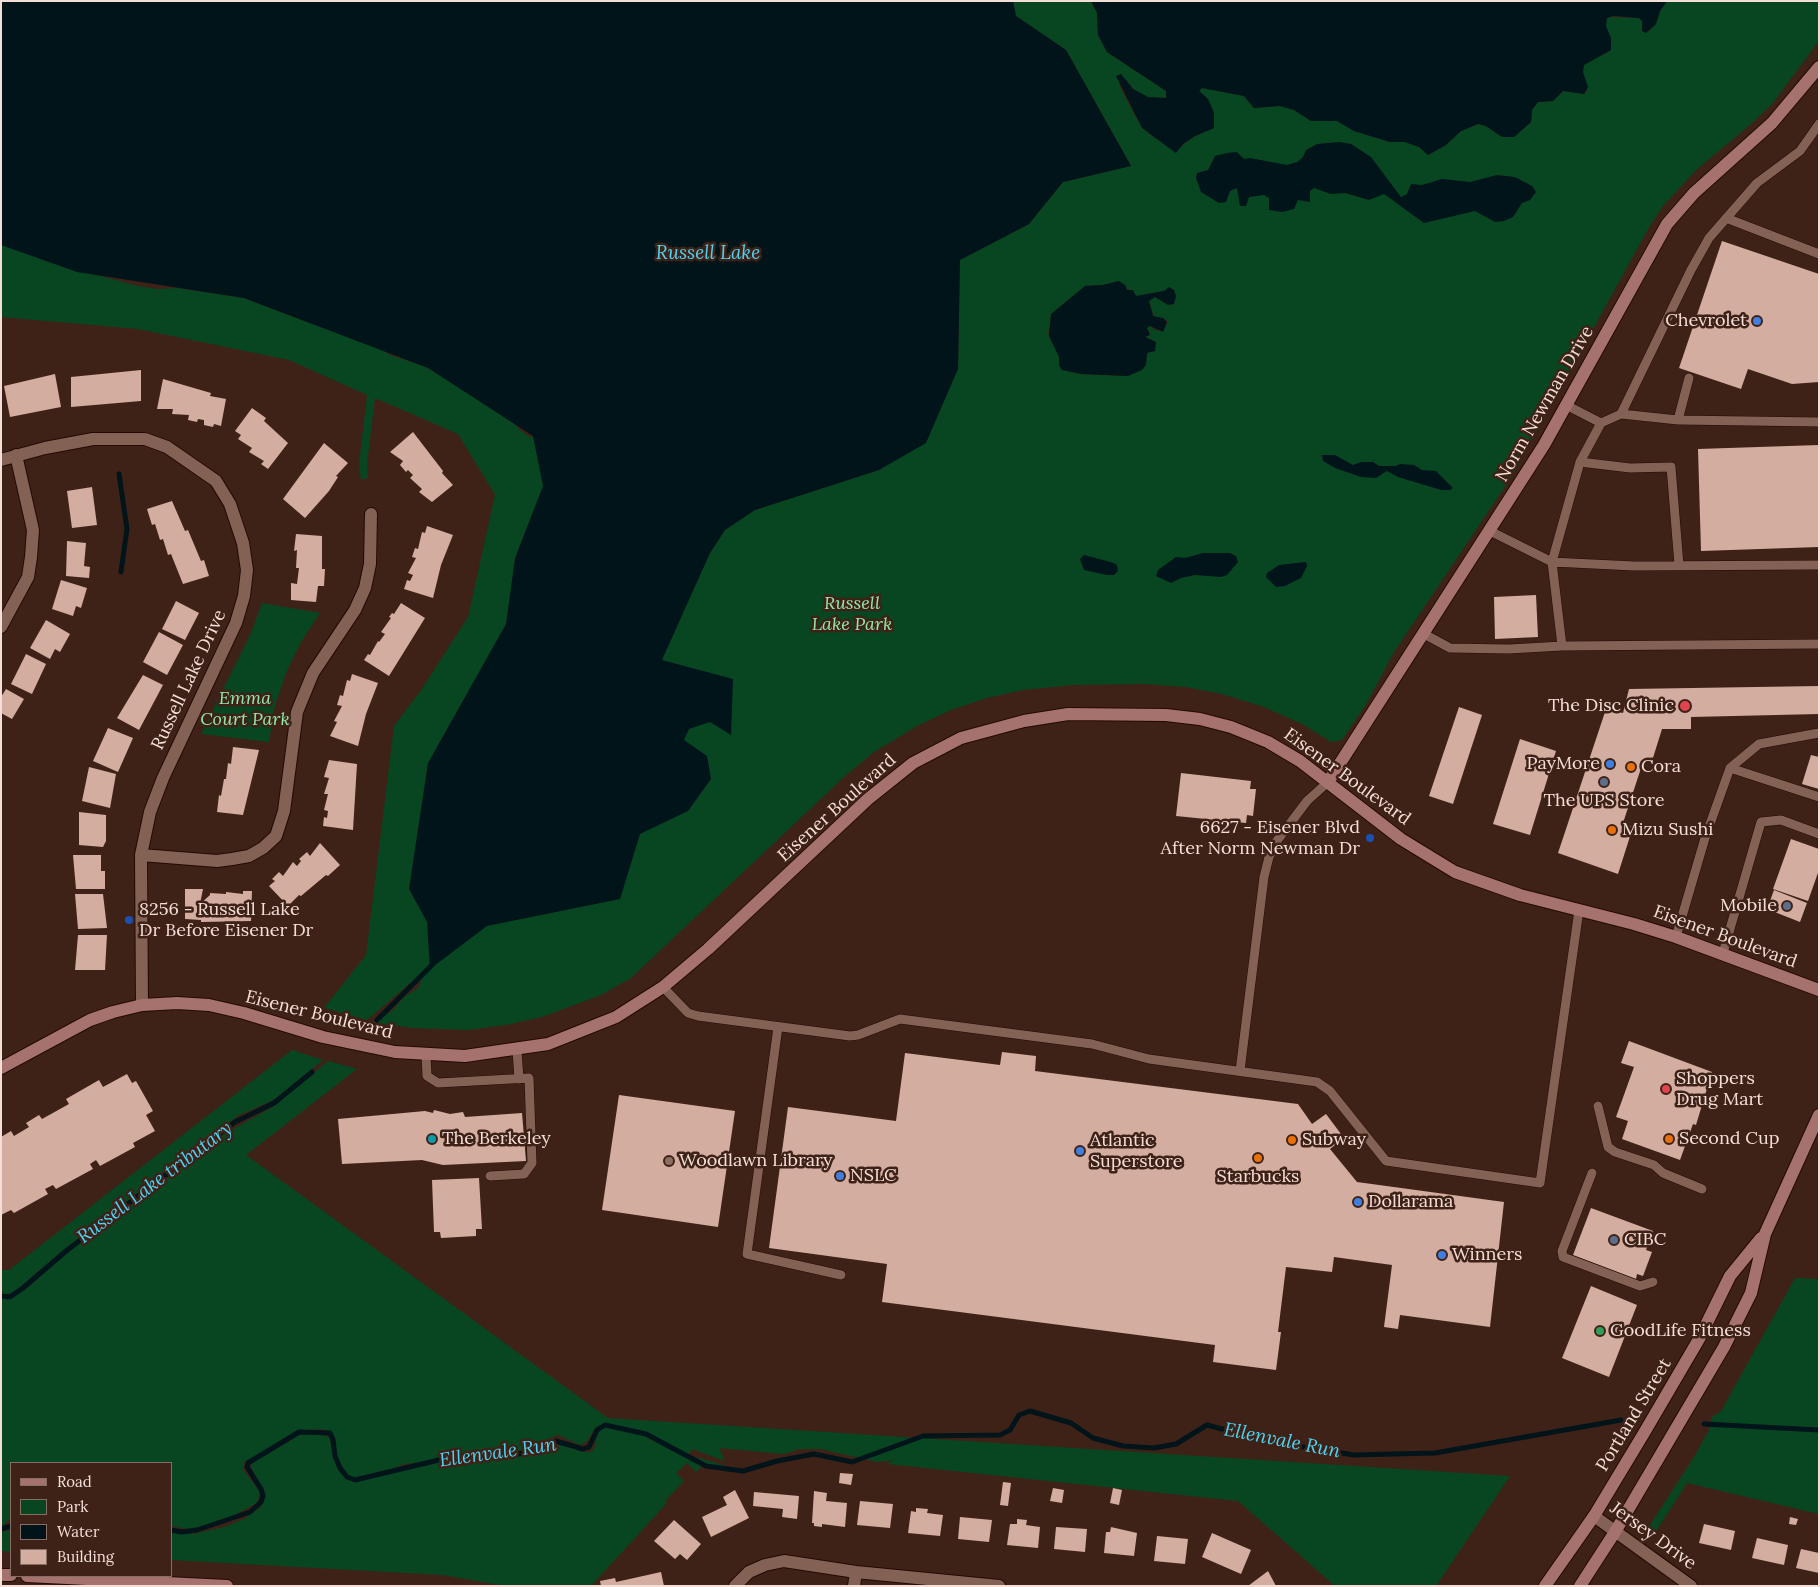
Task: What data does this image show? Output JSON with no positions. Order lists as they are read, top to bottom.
{
  "streets": {
    "street": [
      "Norm Newman Drive",
      "Russell Lake Drive",
      "Eisener Boulevard",
      "Portland Street",
      "Jersey Drive"
    ]
  },
  "crossings": [
    ["Norm Newman Drive", "Eisener Boulevard"],
    ["Russell Lake Drive", "Eisener Boulevard"],
    ["Portland Street", "Jersey Drive"]
  ],
  "water": ["Russell Lake", "Russell Lake tributary", "Ellenvale Run"],
  "parks": ["Russell Lake Park", "Emma Court Park"],
  "places": [
    "Chevrolet",
    "The Disc Clinic",
    "PayMore",
    "Cora",
    "The UPS Store",
    "Mizu Sushi",
    "6627 - Eisener Blvd After Norm Newman Dr",
    "Mobile",
    "8256 - Russell Lake Dr Before Eisener Dr",
    "Shoppers Drug Mart",
    "The Berkeley",
    "Second Cup",
    "Subway",
    "Atlantic Superstore",
    "Starbucks",
    "Woodlawn Library",
    "NSLC",
    "Dollarama",
    "CIBC",
    "Winners",
    "GoodLife Fitness"
  ],
  "legend": [
    "Road",
    "Park",
    "Water",
    "Building"
  ]
}
